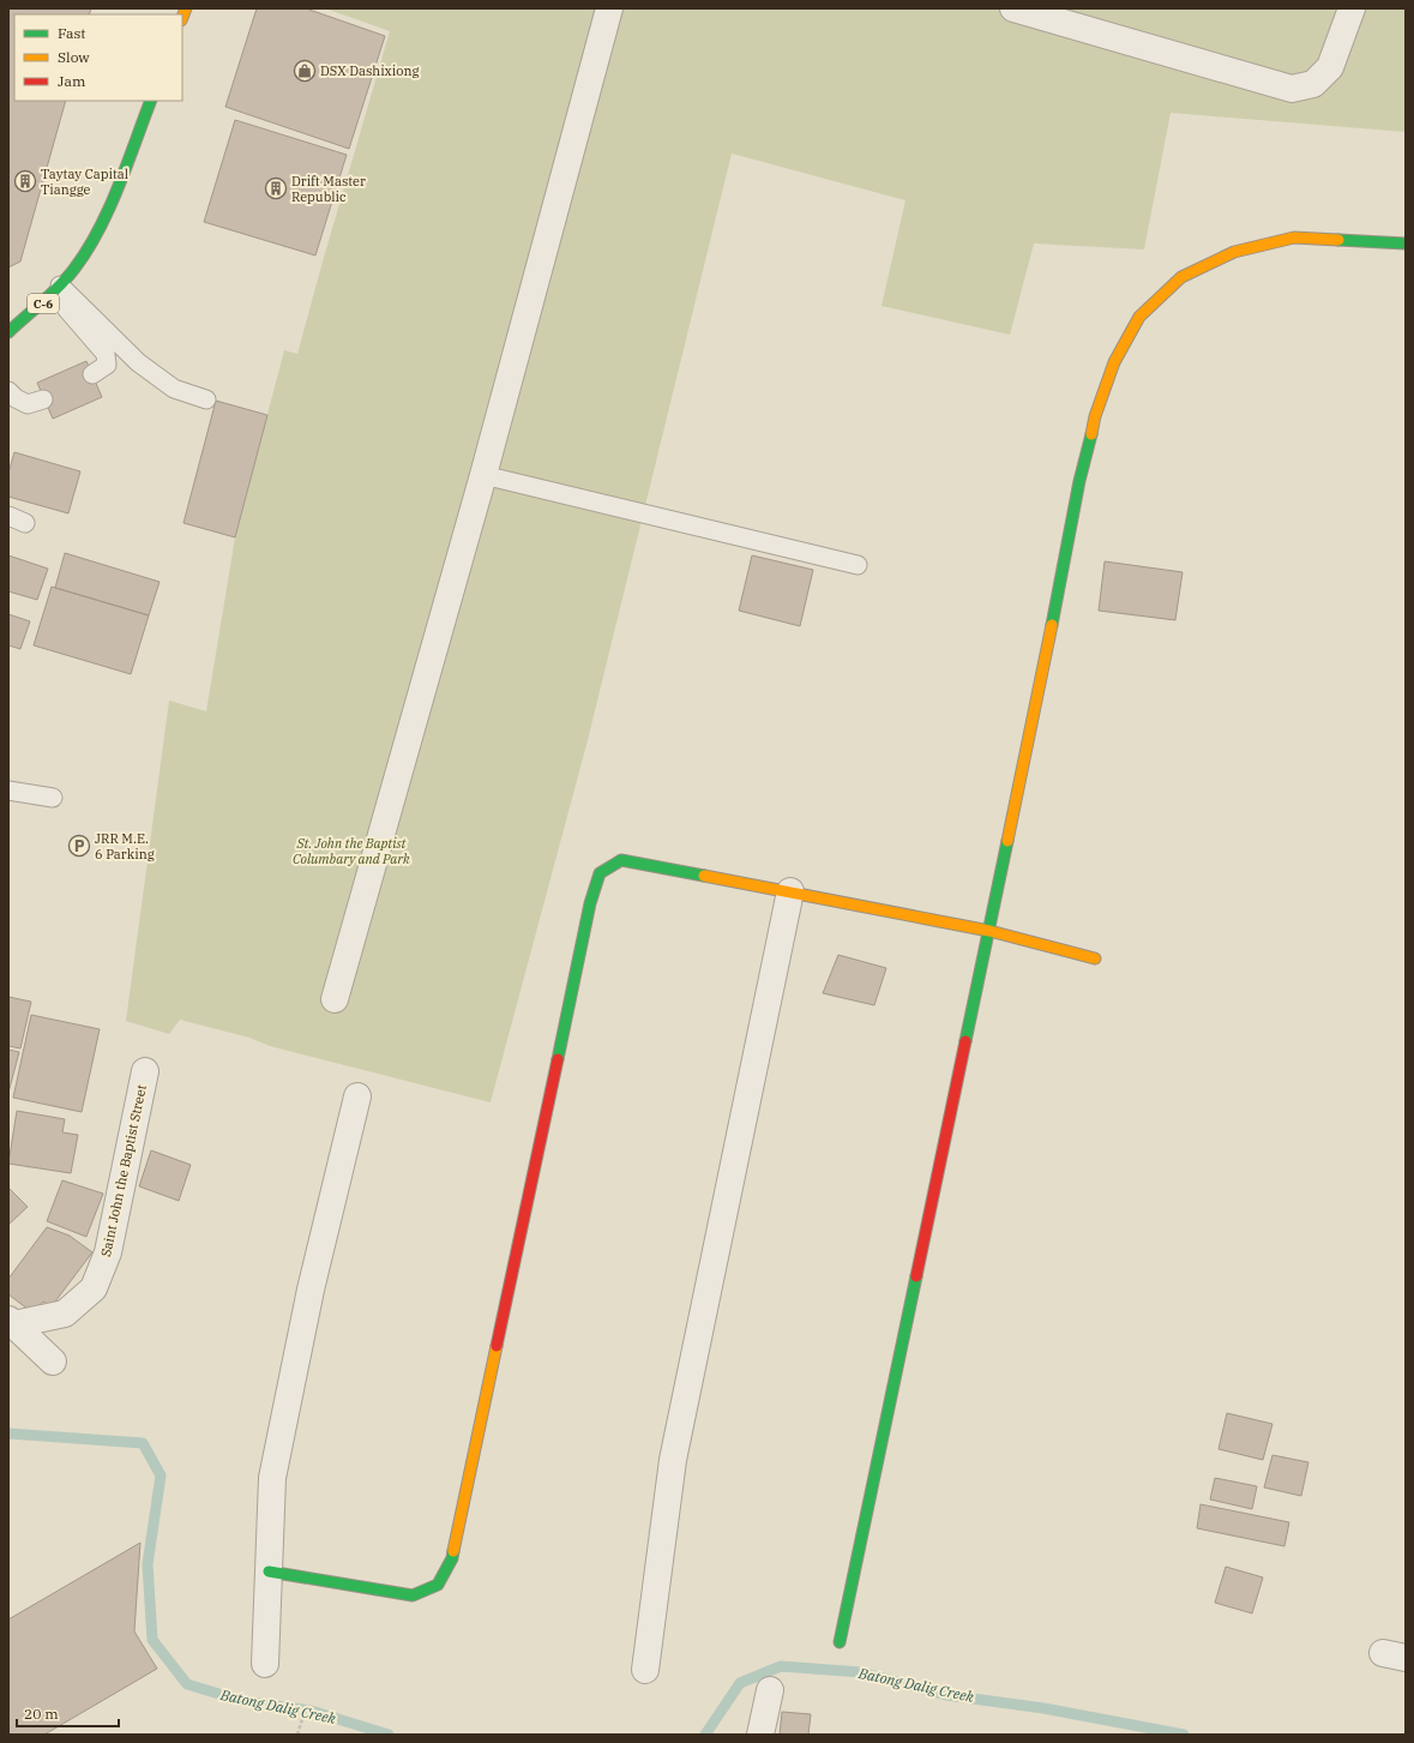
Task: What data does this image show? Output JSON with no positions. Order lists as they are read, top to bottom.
{
  "streets": {
    "street": ["C-6", "Saint John the Baptist Street"]
  },
  "water": ["Batong Dalig Creek"],
  "parks": ["St. John the Baptist Columbary and Park"],
  "places": {
    "shop": ["DSX Dashixiong"],
    "building": ["Taytay Capital Tiangge", "Drift Master Republic"],
    "parking": ["JRR M.E. 6 Parking"]
  },
  "legend": ["Fast", "Slow", "Jam"],
  "scale_bar": "20 m"
}
